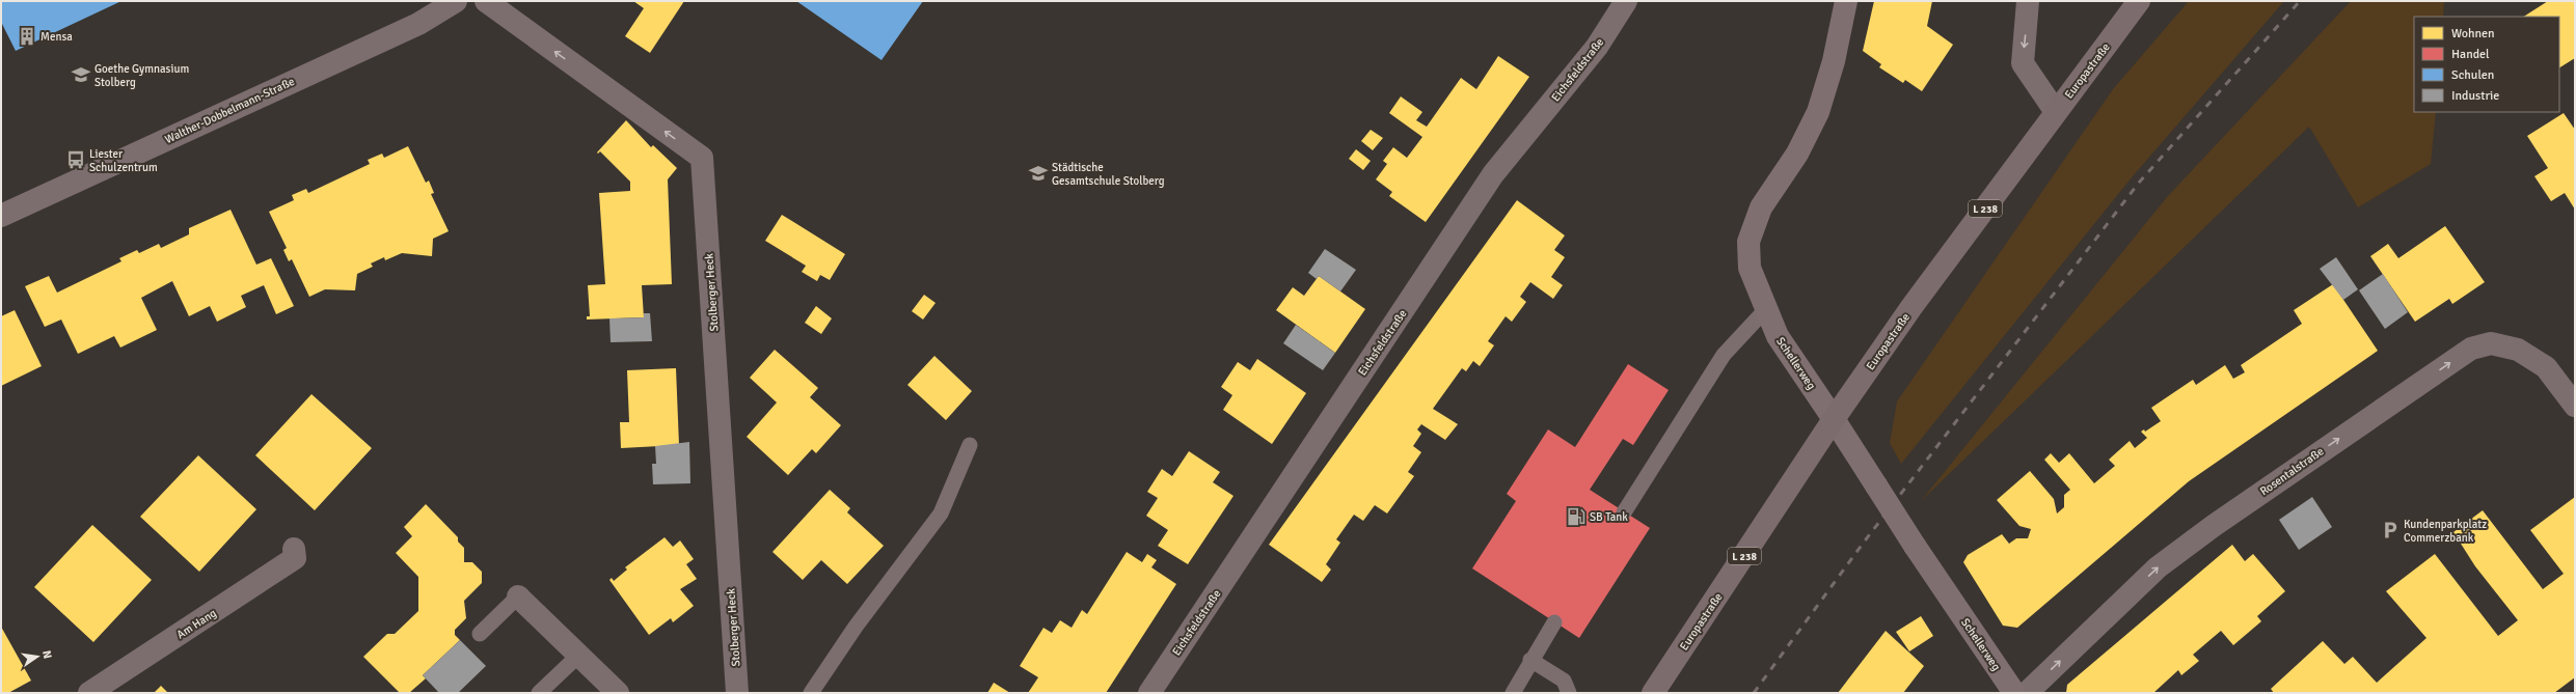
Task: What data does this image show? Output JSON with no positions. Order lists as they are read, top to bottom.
{
  "streets": {
    "main road": ["Europastraße", "L 238"],
    "street": [
      "Eichsfeldstraße",
      "Walther-Dobbelmann-Straße",
      "Stolberger Heck",
      "Schellerweg",
      "Rosentalstraße",
      "Am Hang"
    ]
  },
  "crossings": [
    ["Europastraße", "Schellerweg"]
  ],
  "one_way": ["Stolberger Heck", "Rosentalstraße"],
  "places": {
    "building": ["Mensa"],
    "school or university": ["Goethe Gymnasium Stolberg", "Städtische Gesamtschule Stolberg"],
    "bus stop": ["Liester Schulzentrum"],
    "fuel station": ["SB Tank"],
    "parking": ["Kundenparkplatz Commerzbank"]
  },
  "legend": [
    "Wohnen",
    "Handel",
    "Schulen",
    "Industrie"
  ],
  "north": "right"
}
